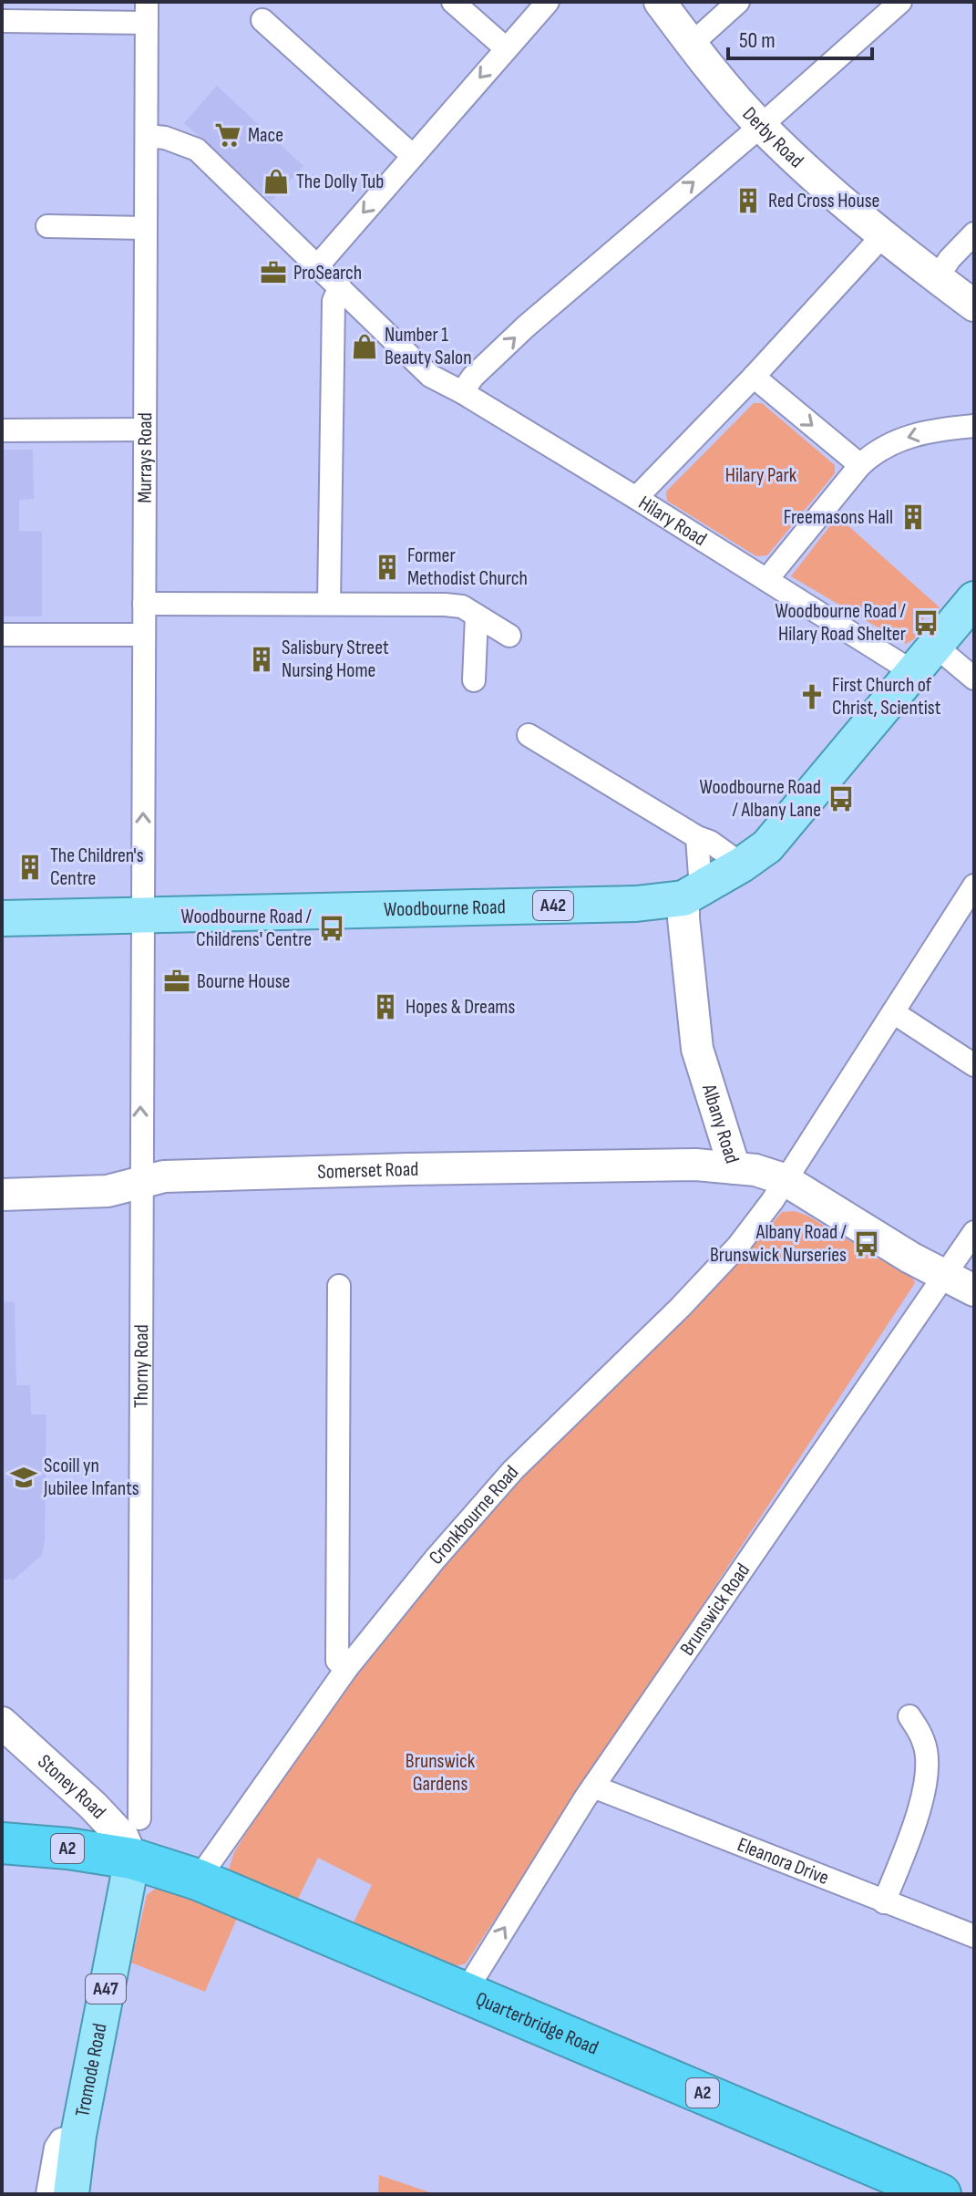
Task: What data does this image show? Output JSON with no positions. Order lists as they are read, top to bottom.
{
  "streets": {
    "highway": ["A2", "Quarterbridge Road"],
    "main road": [
      "Derby Road",
      "A42",
      "Woodbourne Road",
      "Albany Road",
      "Somerset Road",
      "Stoney Road",
      "A47",
      "Tromode Road"
    ],
    "street": [
      "Murrays Road",
      "Hilary Road",
      "Thorny Road",
      "Cronkbourne Road",
      "Brunswick Road",
      "Eleanora Drive"
    ]
  },
  "crossings": [
    ["Murrays Road", "Hilary Road"],
    ["Murrays Road", "Woodbourne Road"],
    ["Murrays Road", "Thorny Road"],
    ["Hilary Road", "Woodbourne Road"],
    ["Woodbourne Road", "Albany Road"],
    ["Woodbourne Road", "Thorny Road"],
    ["Albany Road", "Somerset Road"],
    ["Albany Road", "Cronkbourne Road"],
    ["Albany Road", "Brunswick Road"],
    ["Somerset Road", "Thorny Road"],
    ["Cronkbourne Road", "Quarterbridge Road"],
    ["Brunswick Road", "Eleanora Drive"],
    ["Brunswick Road", "Quarterbridge Road"],
    ["Stoney Road", "A2"],
    ["Stoney Road", "Quarterbridge Road"],
    ["Stoney Road", "Tromode Road"],
    ["A2", "Quarterbridge Road"],
    ["A2", "Tromode Road"],
    ["Quarterbridge Road", "Tromode Road"]
  ],
  "parks": ["Hilary Park", "Brunswick Gardens"],
  "places": {
    "supermarket": ["Mace"],
    "shop": ["The Dolly Tub", "Number 1 Beauty Salon"],
    "building": [
      "Red Cross House",
      "Freemasons Hall",
      "Former Methodist Church",
      "Salisbury Street Nursing Home",
      "The Children's Centre",
      "Hopes & Dreams"
    ],
    "office": ["ProSearch", "Bourne House"],
    "bus stop": [
      "Woodbourne Road / Hilary Road Shelter",
      "Woodbourne Road / Albany Lane",
      "Woodbourne Road / Childrens' Centre",
      "Albany Road / Brunswick Nurseries"
    ],
    "church": ["First Church of Christ, Scientist"],
    "school or university": ["Scoill yn Jubilee Infants"]
  },
  "scale_bar": "50 m"
}
